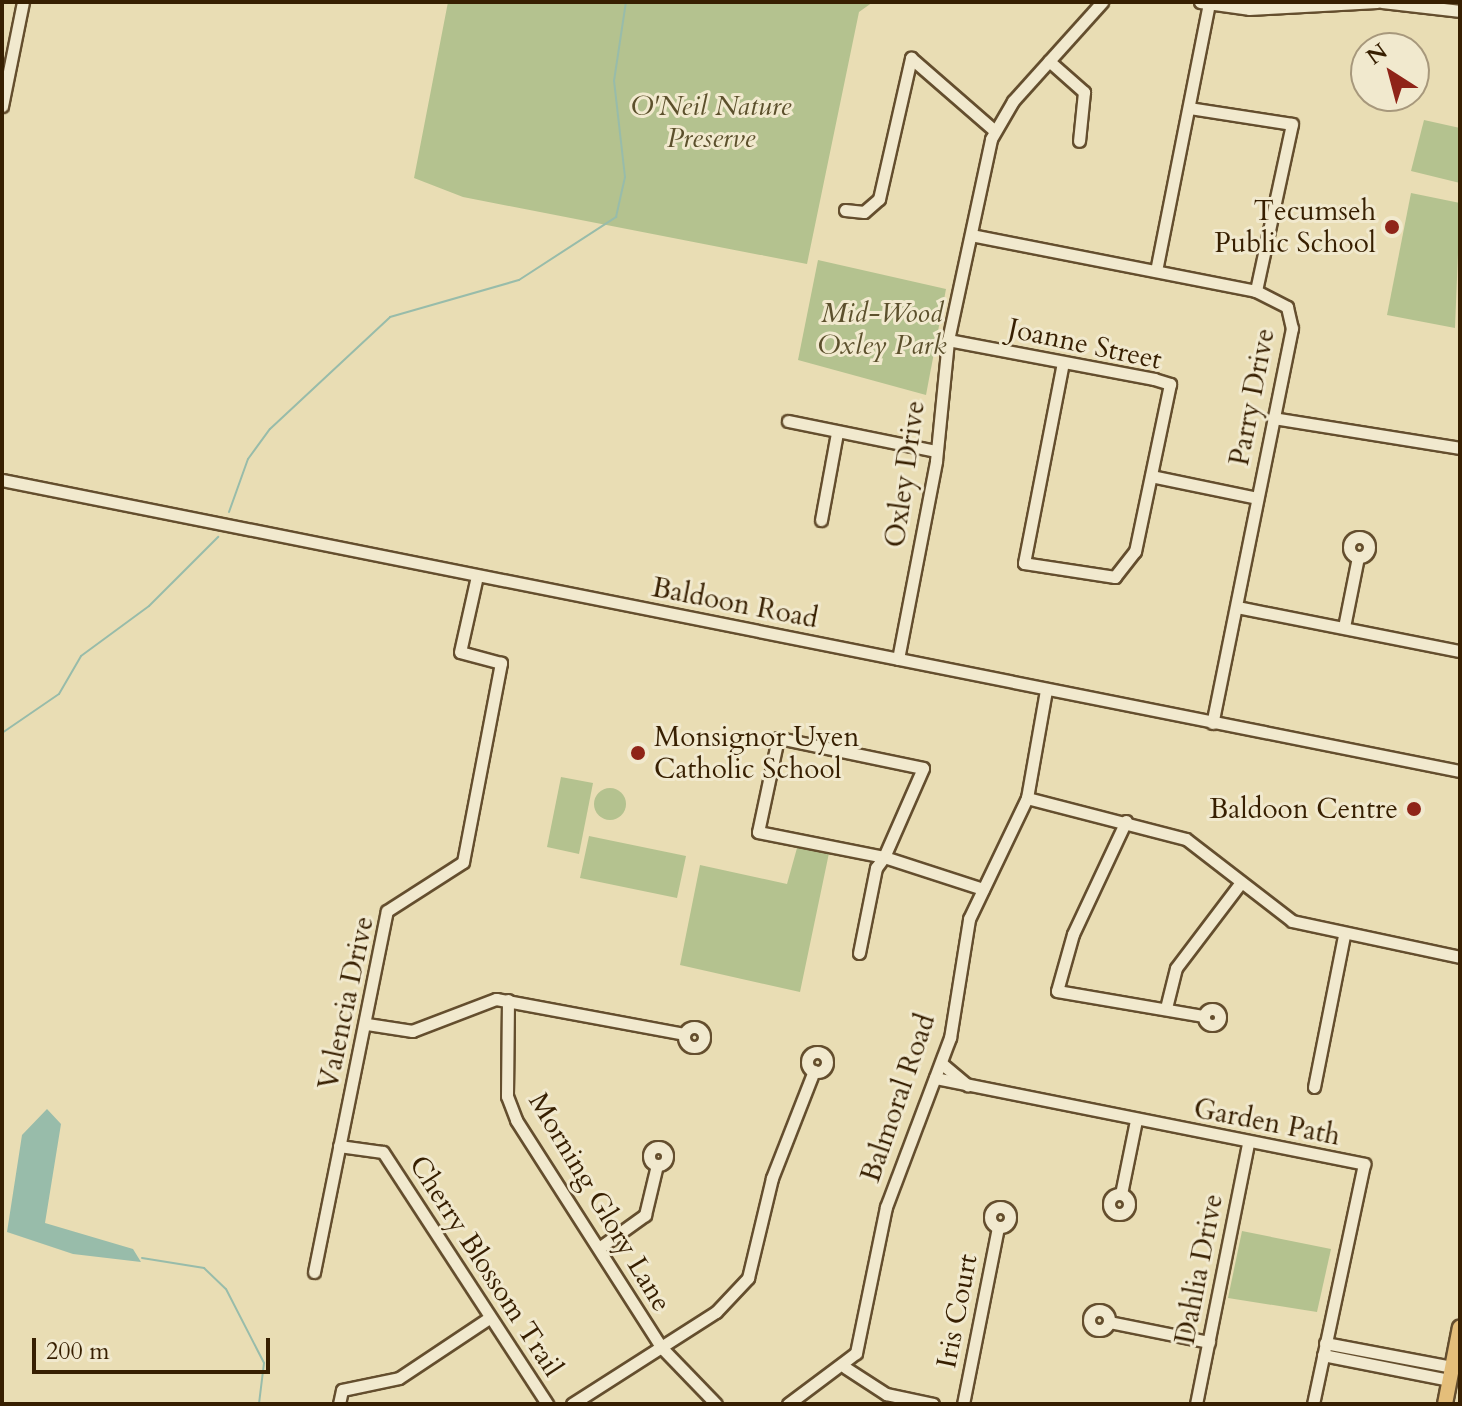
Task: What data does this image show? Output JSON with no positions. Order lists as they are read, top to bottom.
{
  "streets": {
    "street": [
      "Joanne Street",
      "Parry Drive",
      "Oxley Drive",
      "Baldoon Road",
      "Valencia Drive",
      "Balmoral Road",
      "Garden Path",
      "Morning Glory Lane",
      "Cherry Blossom Trail",
      "Dahlia Drive",
      "Iris Court"
    ]
  },
  "crossings": [
    ["Joanne Street", "Oxley Drive"],
    ["Parry Drive", "Oxley Drive"],
    ["Parry Drive", "Baldoon Road"],
    ["Oxley Drive", "Baldoon Road"],
    ["Baldoon Road", "Valencia Drive"],
    ["Baldoon Road", "Balmoral Road"],
    ["Valencia Drive", "Cherry Blossom Trail"],
    ["Balmoral Road", "Garden Path"],
    ["Garden Path", "Dahlia Drive"]
  ],
  "parks": ["O'Neil Nature Preserve", "Mid-Wood Oxley Park"],
  "places": ["Tecumseh Public School", "Monsignor Uyen Catholic School", "Baldoon Centre"],
  "scale_bar": "200 m",
  "north": "top left"
}
